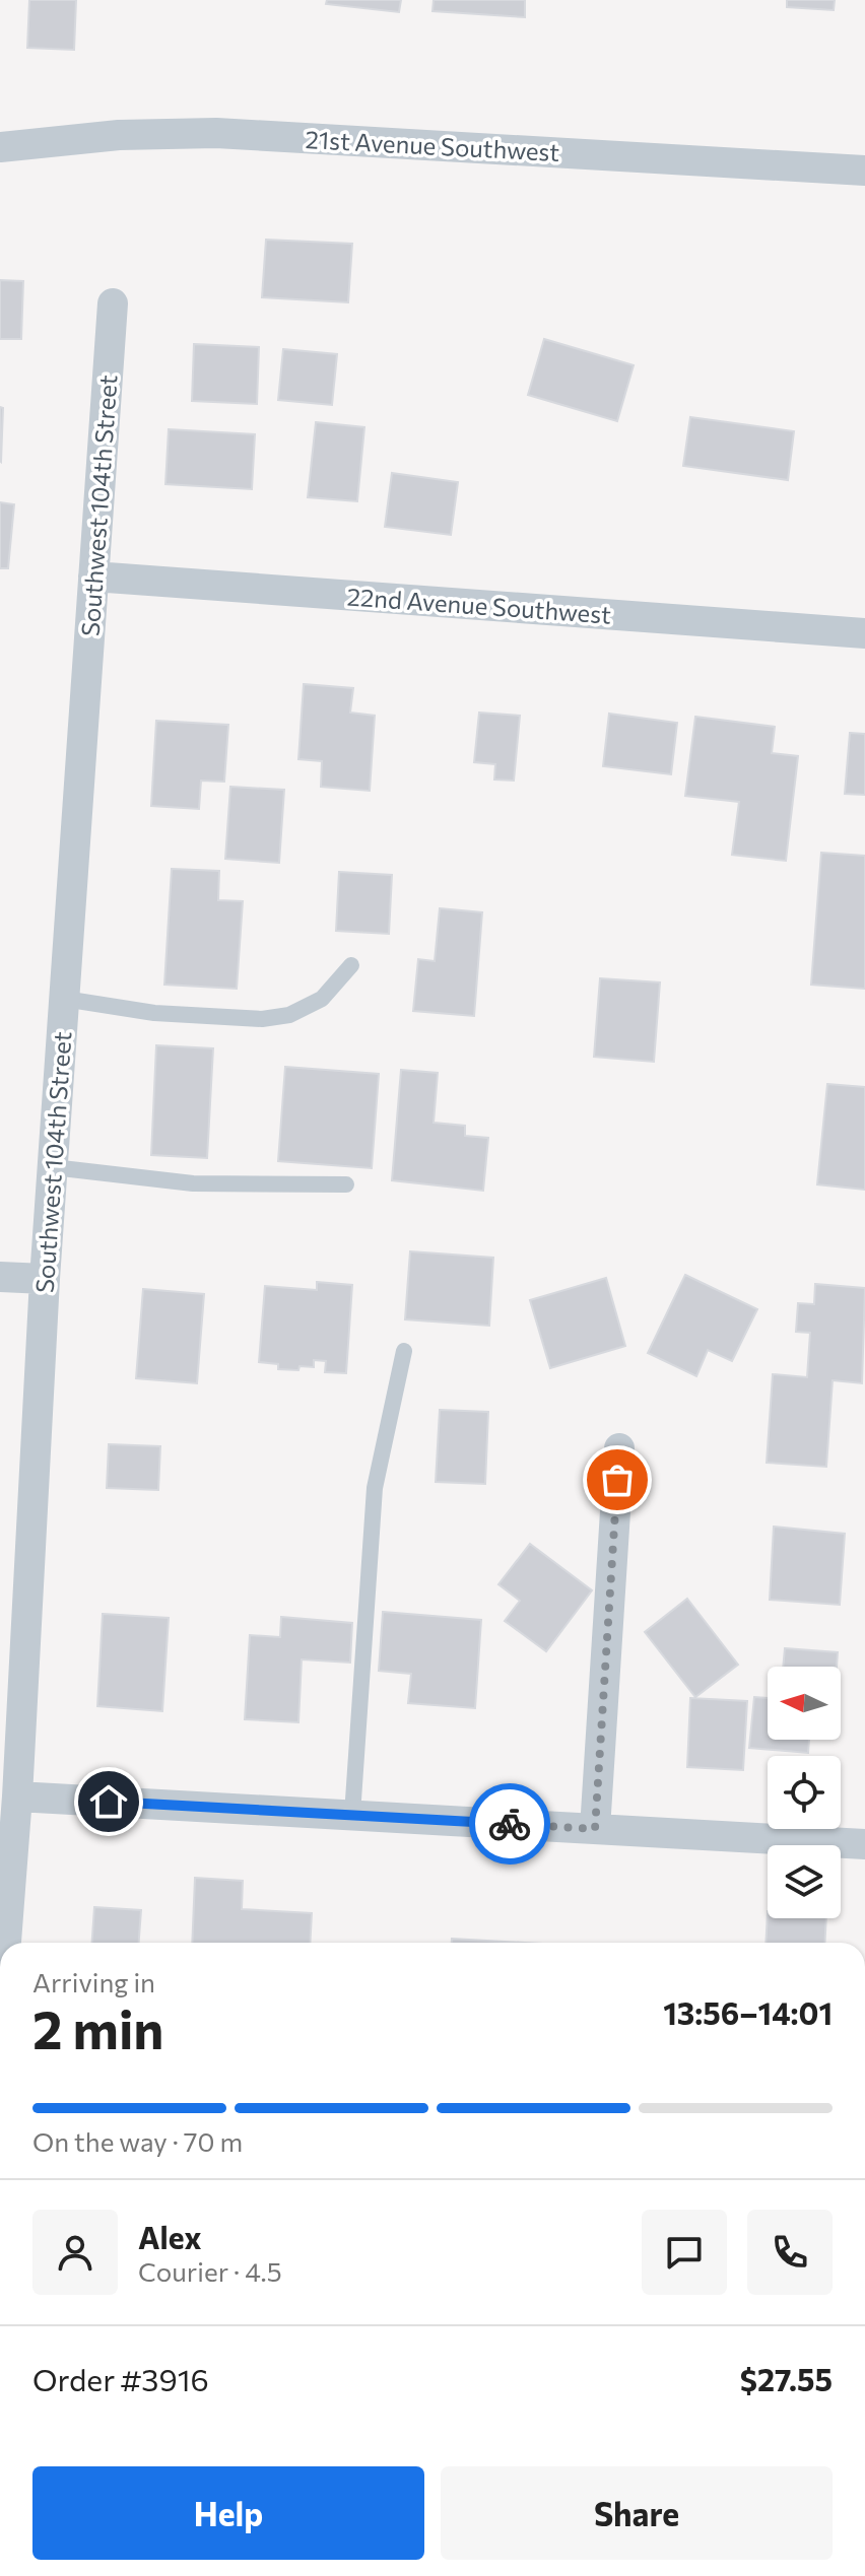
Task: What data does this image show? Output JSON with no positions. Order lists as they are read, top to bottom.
{
  "streets": {
    "street": ["21st Avenue Southwest", "Southwest 104th Street", "22nd Avenue Southwest"]
  },
  "crossings": [
    ["Southwest 104th Street", "22nd Avenue Southwest"]
  ],
  "north": "left",
  "page": {
    "heading": ["2 min", "Arriving in", "13:56–14:01"],
    "panel": [
      "Alex",
      "Courier · 4.5",
      "Order #3916",
      "$27.55"
    ],
    "bar": "On the way · 70 m",
    "buttons": ["Help", "Share"]
  }
}
